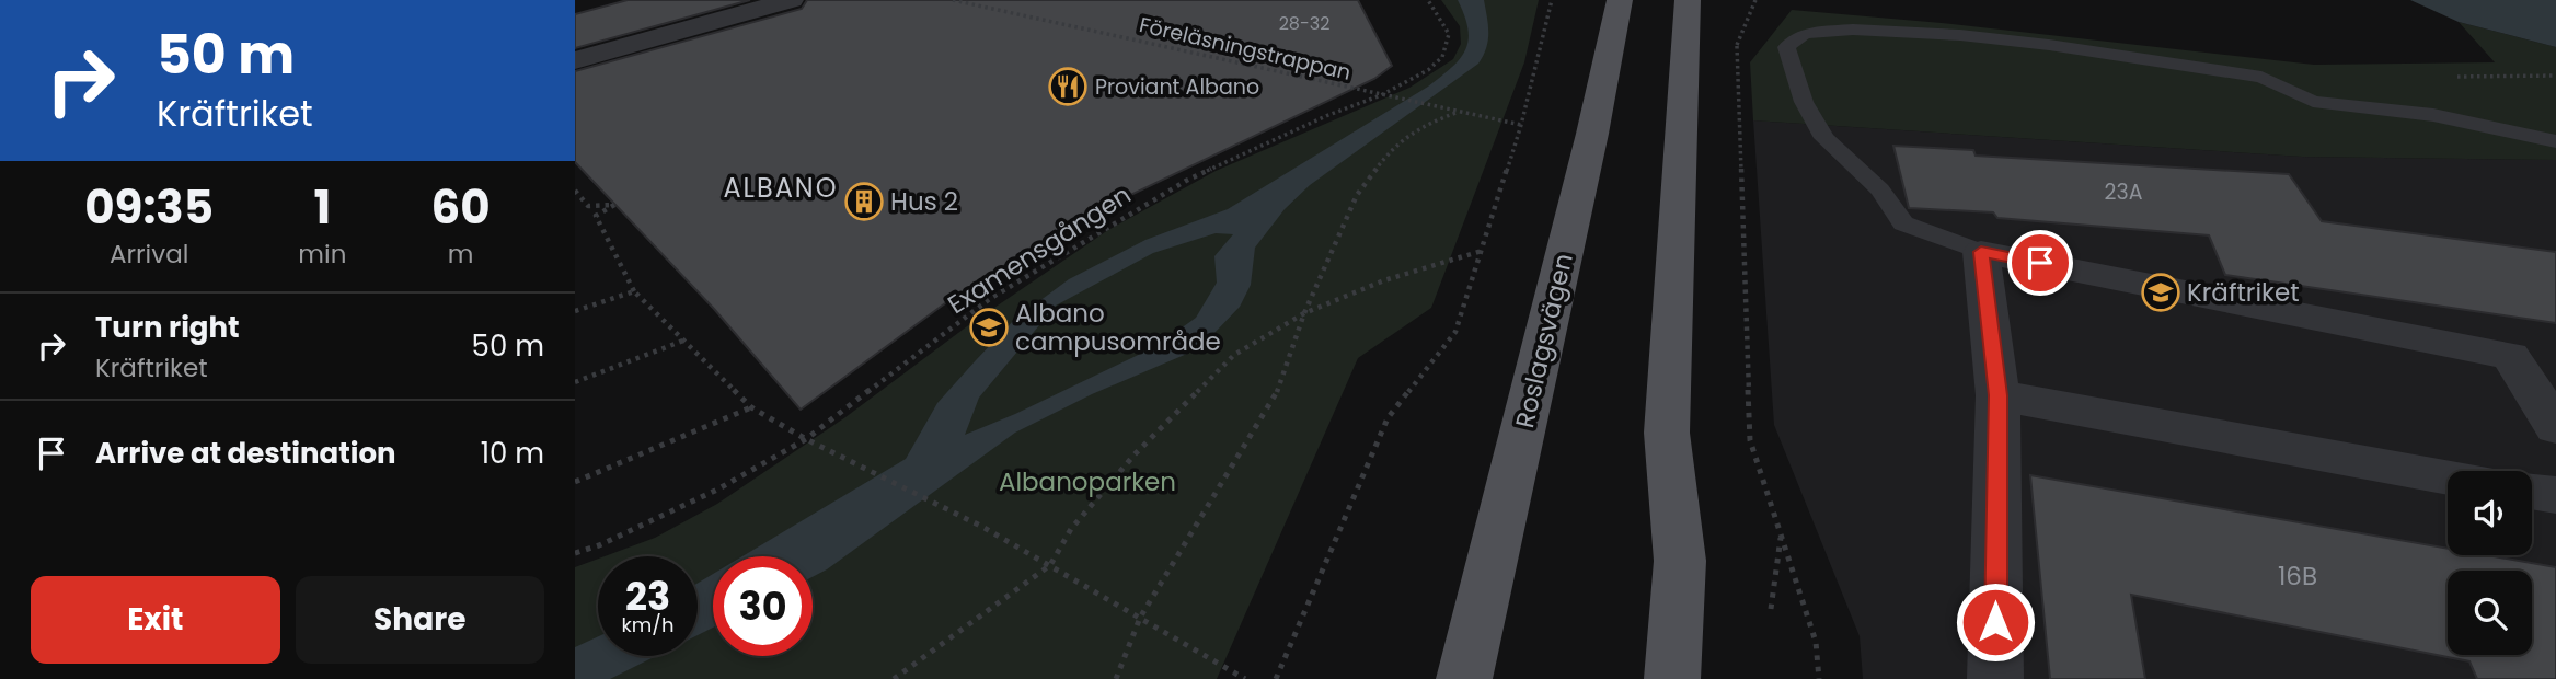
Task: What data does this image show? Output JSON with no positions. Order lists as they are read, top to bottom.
{
  "streets": {
    "main road": ["Roslagsvägen"],
    "path": ["Föreläsningstrappan", "Examensgången"]
  },
  "crossings": [
    ["Föreläsningstrappan", "Examensgången"]
  ],
  "districts": ["ALBANO"],
  "parks": ["Albanoparken"],
  "places": {
    "restaurant": ["Proviant Albano"],
    "building": ["Hus 2"],
    "school or university": ["Kräftriket", "Albano campusområde"]
  },
  "house_numbers": ["28-32", "23A", "16B"],
  "page": {
    "turn": ["50 m", "Kräftriket"],
    "eta": [
      "09:35",
      "Arrival",
      "1",
      "min",
      "60",
      "m"
    ],
    "list": [
      {
        "name": "Turn right",
        "note": "Kräftriket",
        "value": "50 m"
      },
      {
        "name": "Arrive at destination",
        "value": "10 m"
      }
    ],
    "speed": "23 km/h",
    "limit": "30",
    "buttons": ["Exit", "Share"]
  }
}
